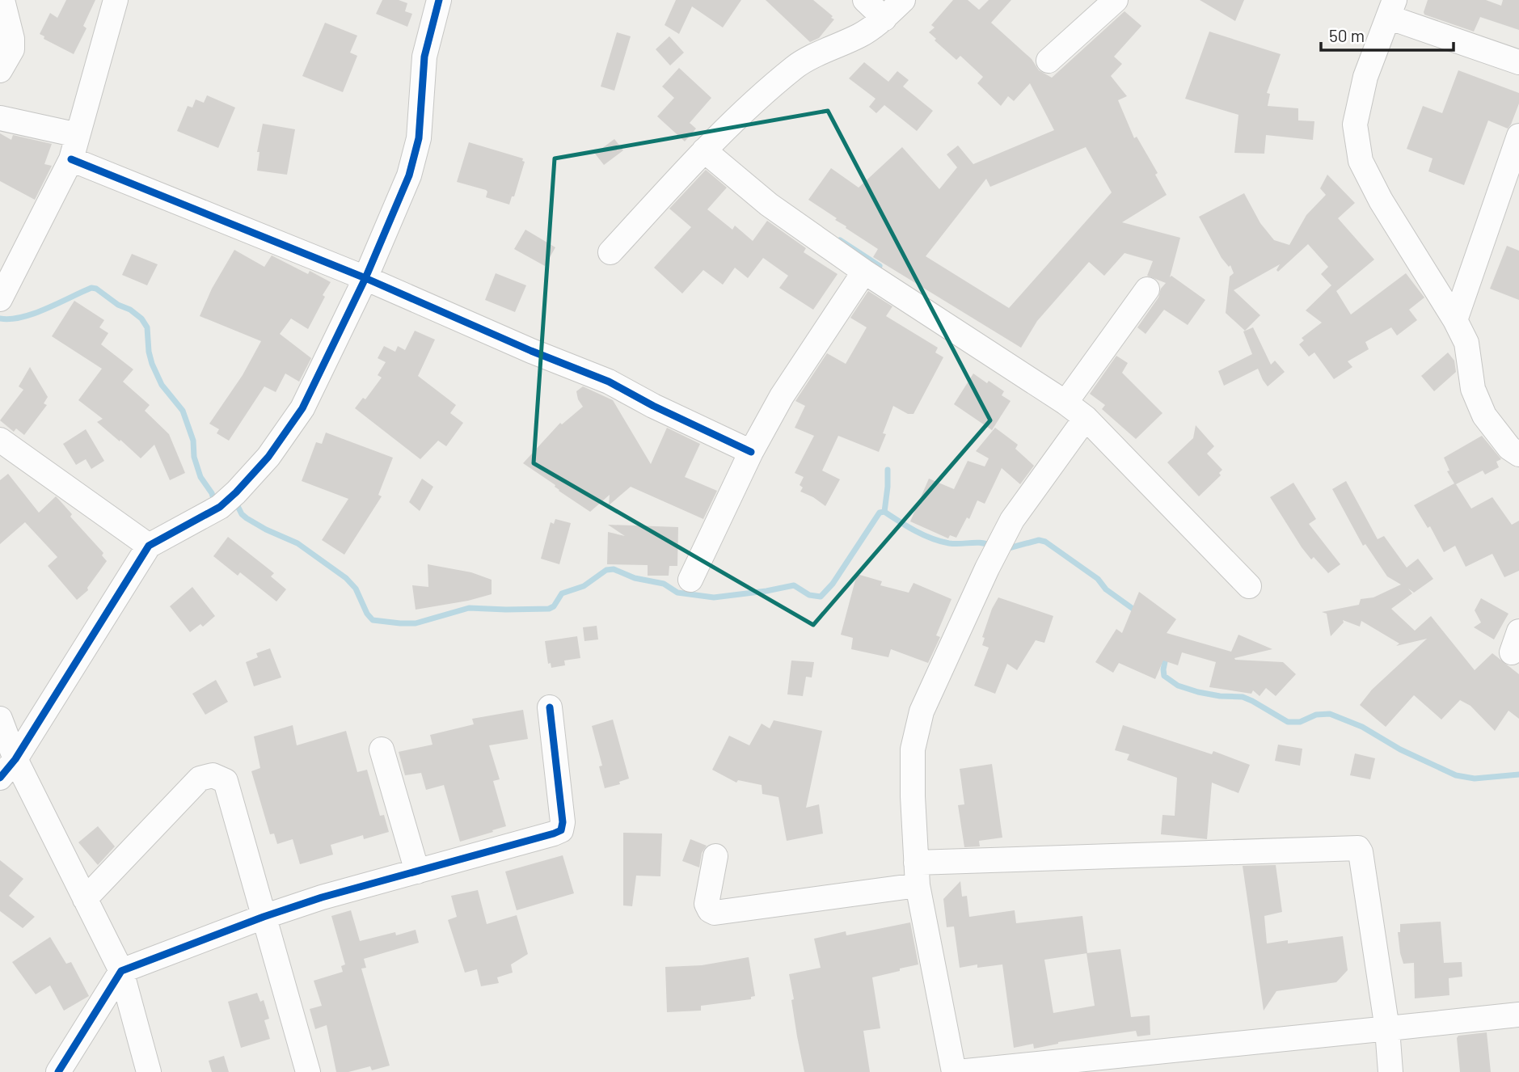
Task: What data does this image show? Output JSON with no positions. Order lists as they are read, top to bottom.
{
  "scale_bar": "50 m"
}
